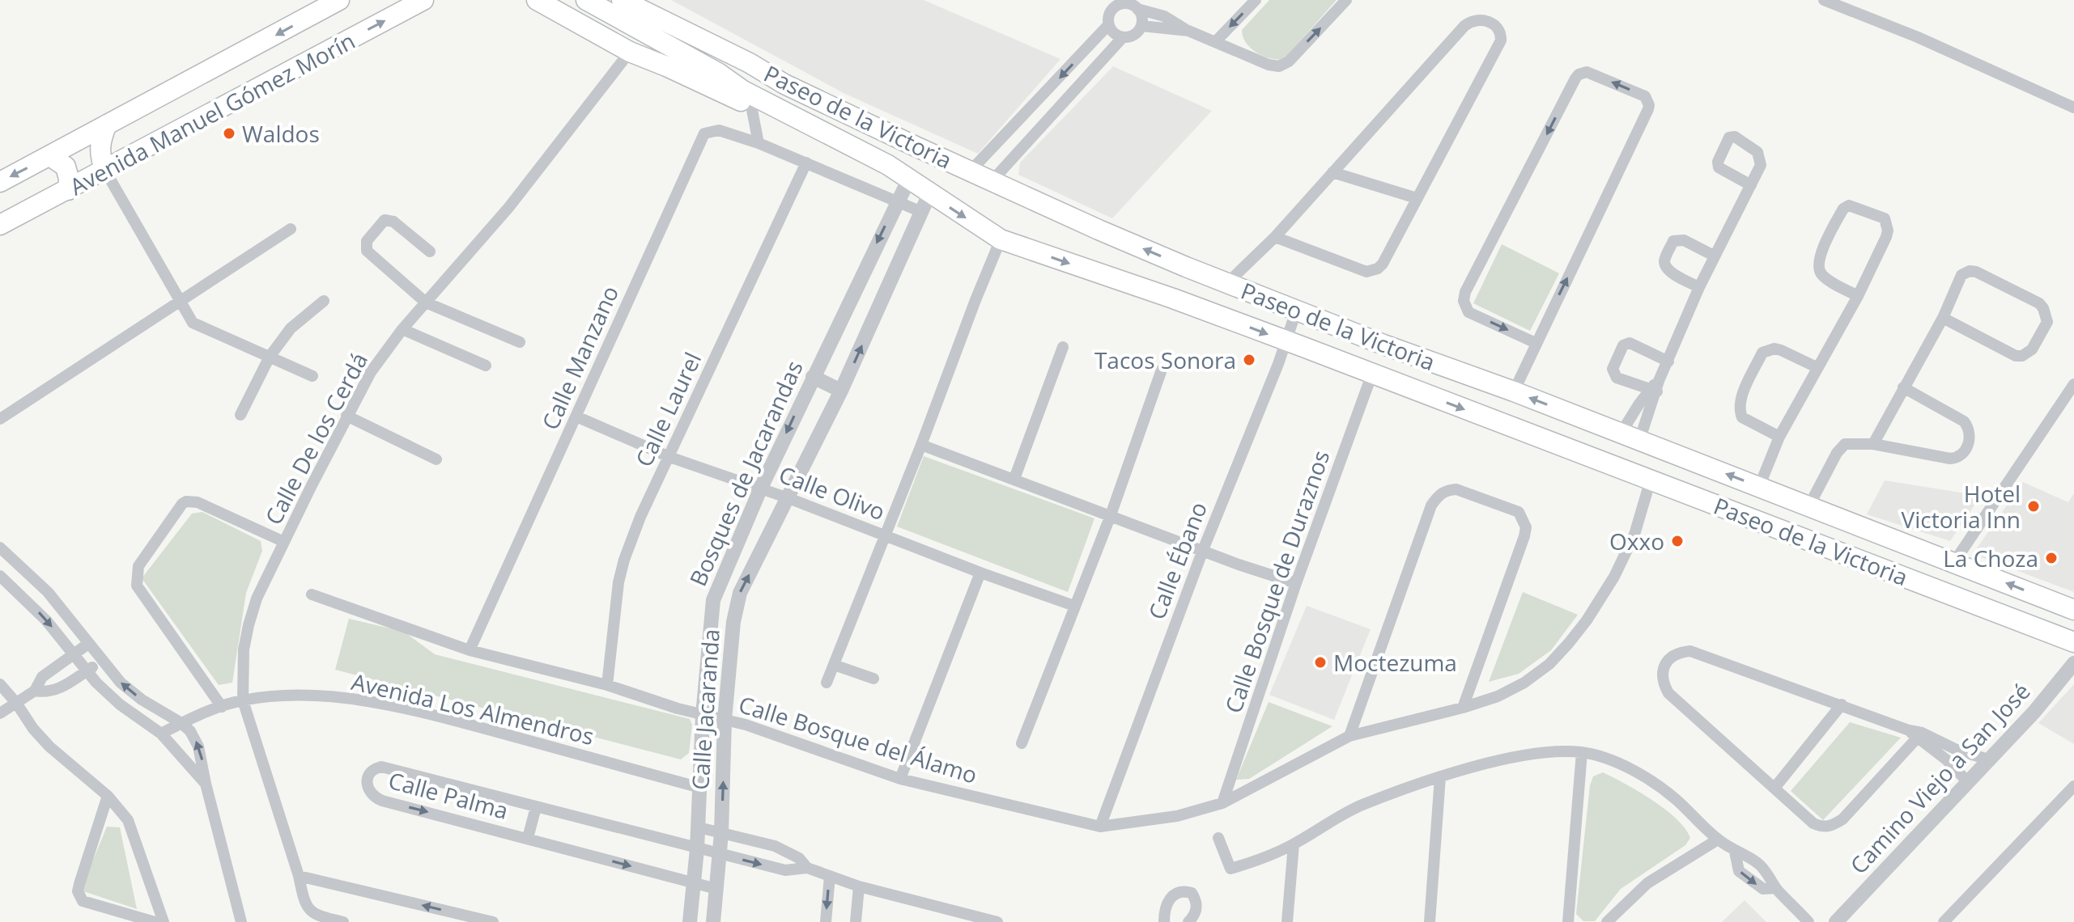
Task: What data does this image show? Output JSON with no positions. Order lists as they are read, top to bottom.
{
  "streets": {
    "main road": ["Avenida Manuel Gómez Morín", "Paseo de la Victoria"],
    "street": [
      "Calle Manzano",
      "Calle Laurel",
      "Calle De los Cerdá",
      "Bosques de Jacarandas",
      "Calle Olivo",
      "Calle Ébano",
      "Calle Bosque de Duraznos",
      "Avenida Los Almendros",
      "Calle Jacaranda",
      "Calle Bosque del Álamo",
      "Camino Viejo a San José",
      "Calle Palma"
    ]
  },
  "crossings": [
    ["Paseo de la Victoria", "Calle Manzano"],
    ["Paseo de la Victoria", "Bosques de Jacarandas"],
    ["Paseo de la Victoria", "Calle Ébano"],
    ["Paseo de la Victoria", "Calle Bosque de Duraznos"],
    ["Paseo de la Victoria", "Calle Jacaranda"],
    ["Paseo de la Victoria", "Calle Bosque del Álamo"],
    ["Calle Manzano", "Calle Laurel"],
    ["Calle Manzano", "Bosques de Jacarandas"],
    ["Calle Manzano", "Calle Olivo"],
    ["Calle Manzano", "Calle Jacaranda"],
    ["Calle Manzano", "Calle Bosque del Álamo"],
    ["Calle Laurel", "Calle Olivo"],
    ["Calle Laurel", "Calle Bosque del Álamo"],
    ["Calle De los Cerdá", "Avenida Los Almendros"],
    ["Bosques de Jacarandas", "Calle Olivo"],
    ["Bosques de Jacarandas", "Avenida Los Almendros"],
    ["Bosques de Jacarandas", "Calle Bosque del Álamo"],
    ["Bosques de Jacarandas", "Calle Palma"],
    ["Calle Olivo", "Calle Jacaranda"],
    ["Calle Ébano", "Calle Bosque del Álamo"],
    ["Calle Bosque de Duraznos", "Calle Bosque del Álamo"],
    ["Calle Jacaranda", "Calle Bosque del Álamo"],
    ["Calle Jacaranda", "Calle Palma"]
  ],
  "places": [
    "Waldos",
    "Tacos Sonora",
    "Hotel Victoria Inn",
    "Oxxo",
    "La Choza",
    "Moctezuma"
  ]
}
